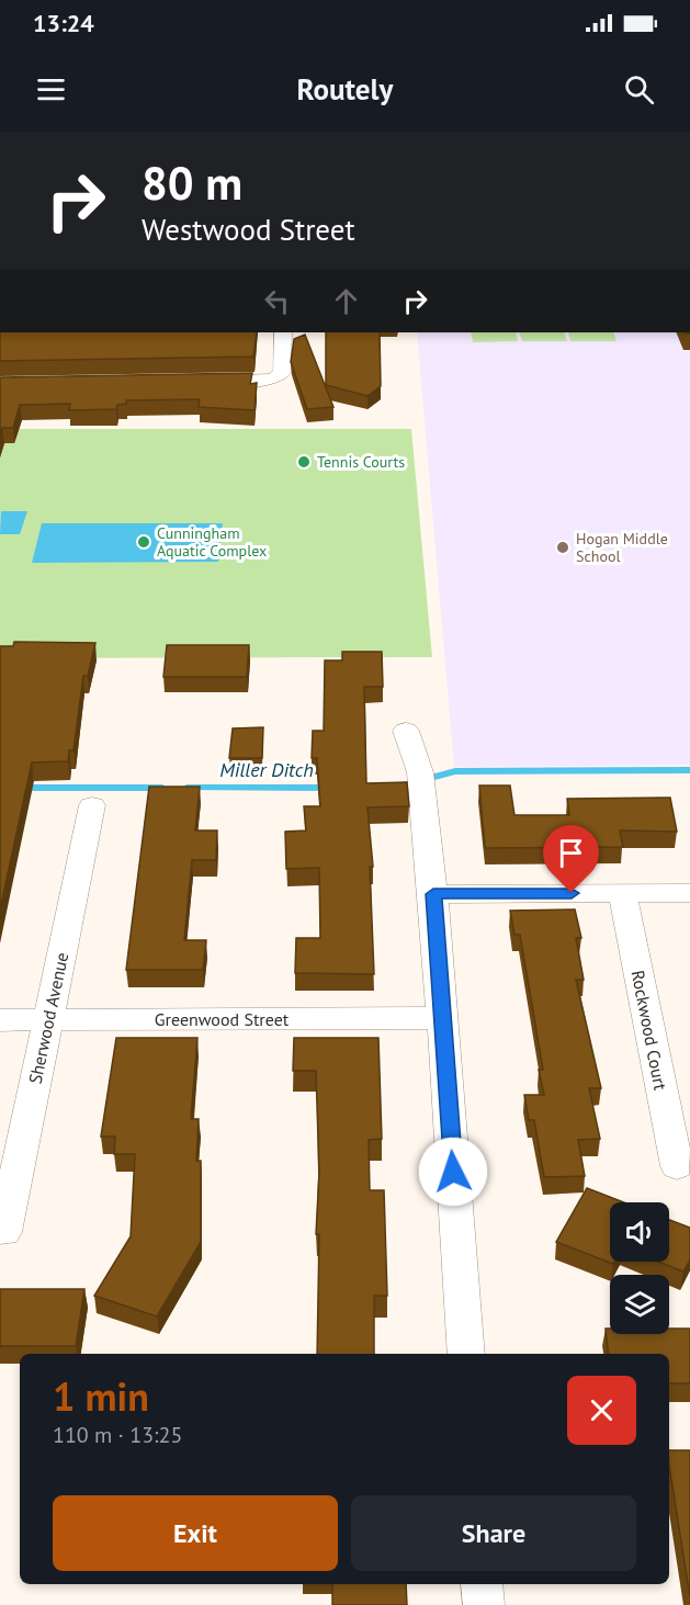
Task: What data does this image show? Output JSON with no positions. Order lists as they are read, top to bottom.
{
  "streets": {
    "street": ["Sherwood Avenue", "Greenwood Street", "Rockwood Court"]
  },
  "crossings": [
    ["Sherwood Avenue", "Greenwood Street"]
  ],
  "water": ["Miller Ditch"],
  "places": ["Tennis Courts", "Cunningham Aquatic Complex", "Hogan Middle School"],
  "page": {
    "status": "13:24",
    "header": "Routely",
    "turn": ["80 m", "Westwood Street"],
    "heading": ["1 min", "110 m · 13:25"],
    "buttons": ["Exit", "Share"]
  }
}
